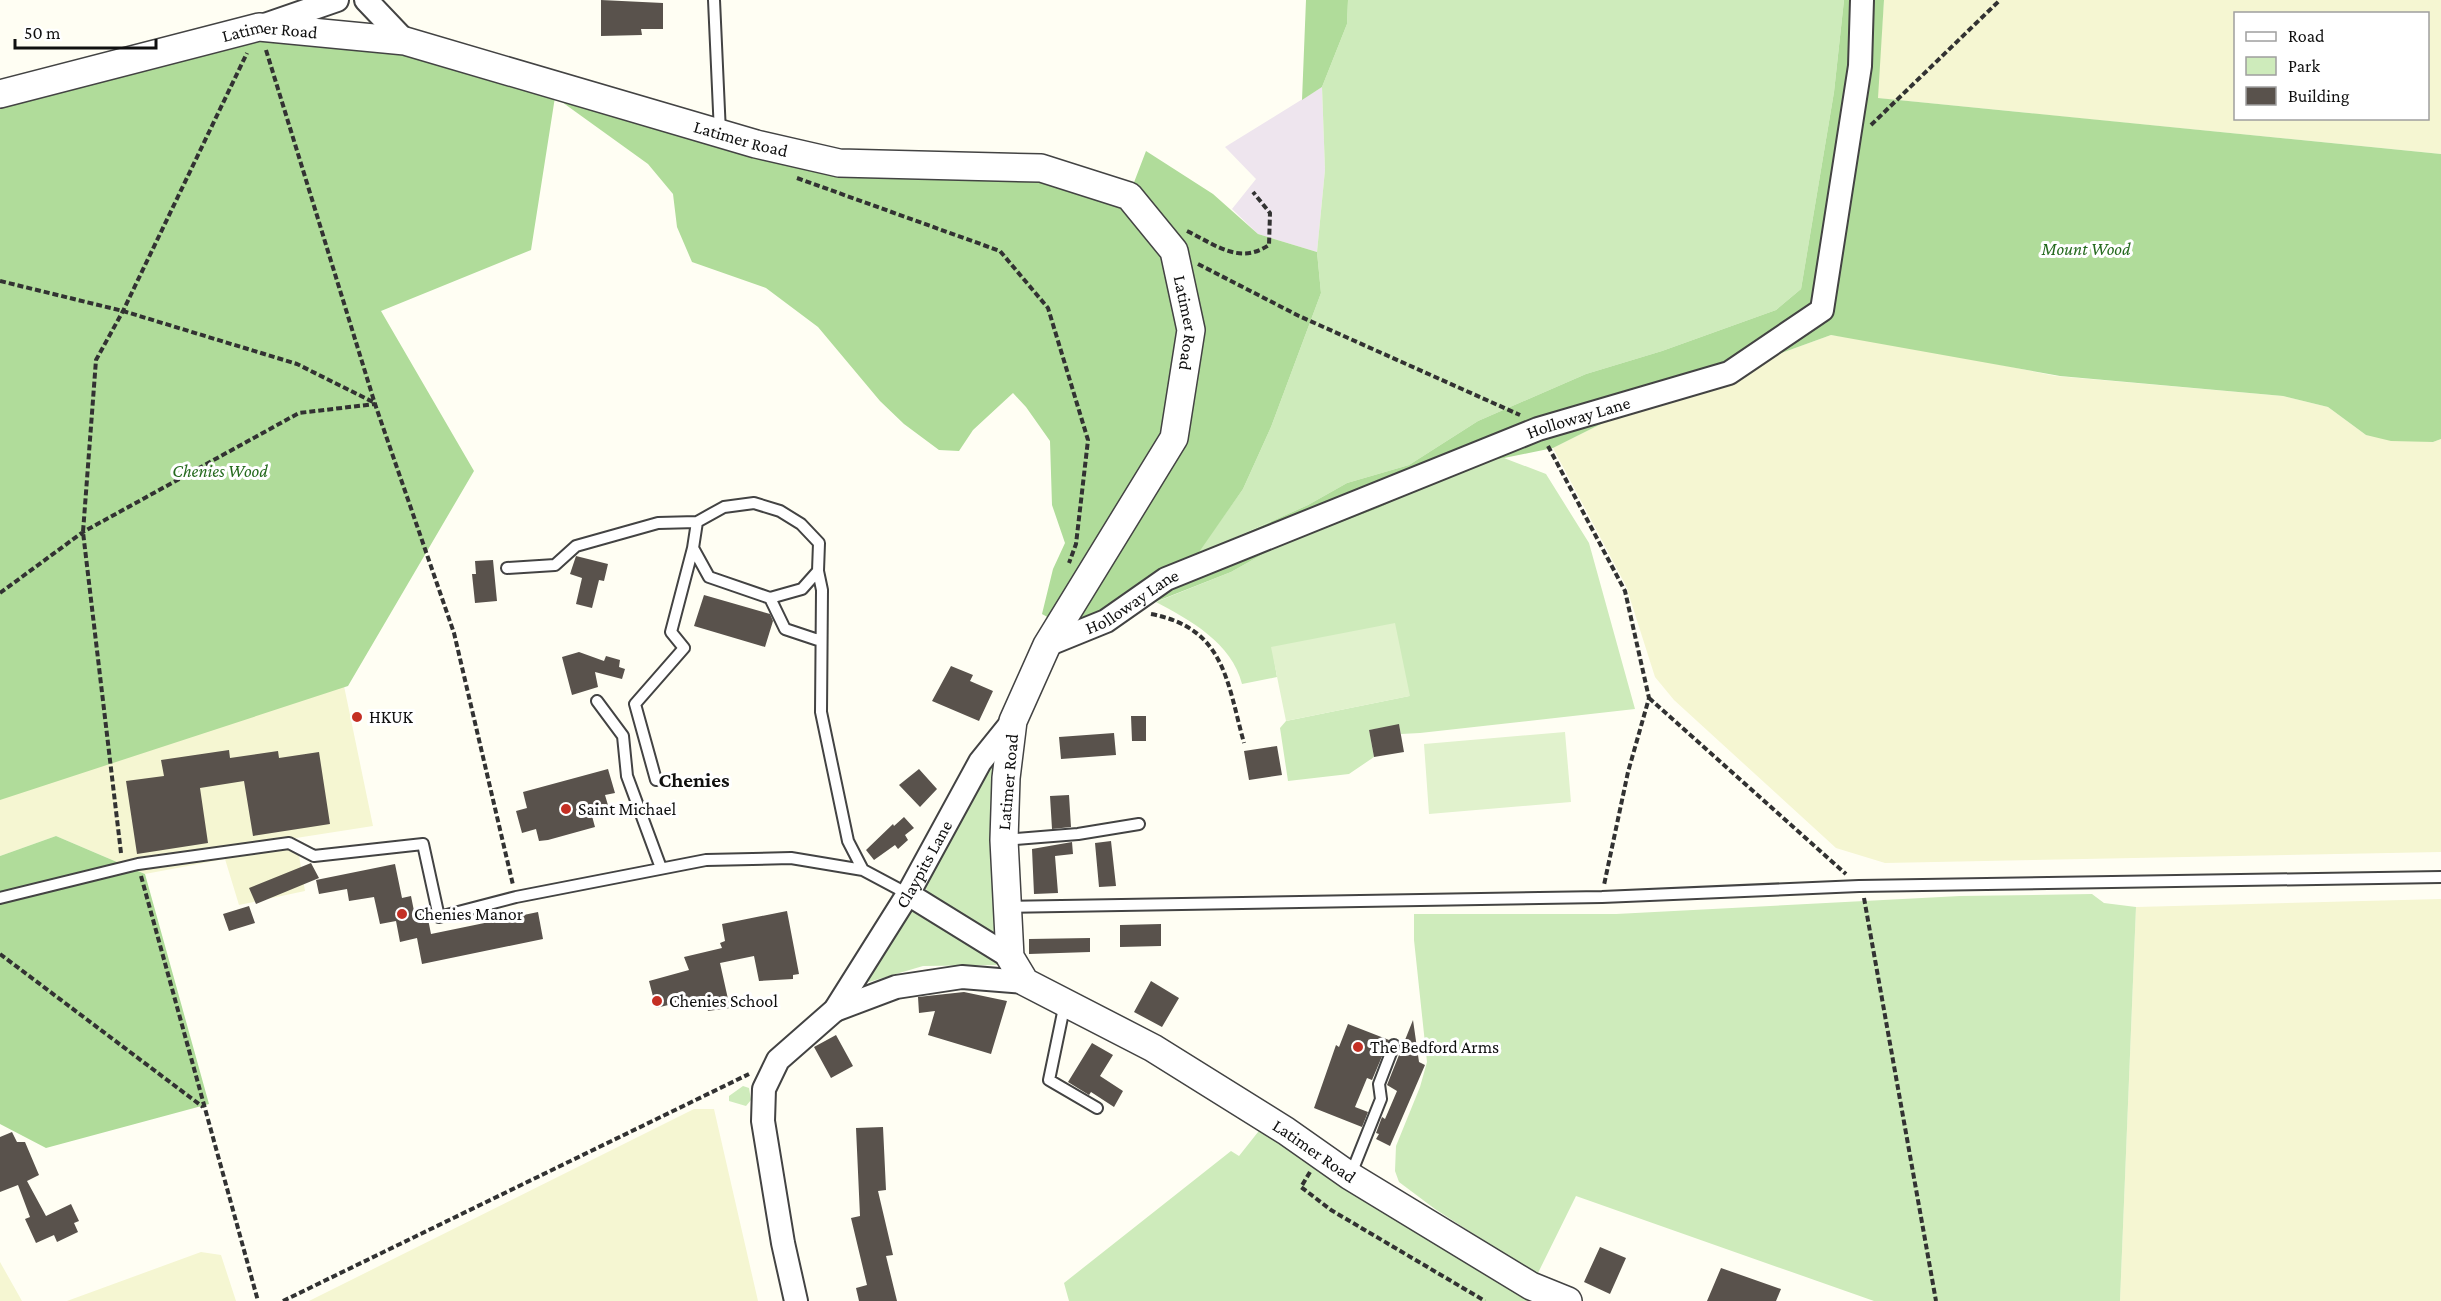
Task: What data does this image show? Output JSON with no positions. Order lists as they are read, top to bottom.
{
  "streets": {
    "street": ["Latimer Road", "Holloway Lane", "Claypits Lane"]
  },
  "crossings": [
    ["Latimer Road", "Holloway Lane"],
    ["Latimer Road", "Claypits Lane"]
  ],
  "districts": ["Chenies"],
  "parks": ["Mount Wood", "Chenies Wood"],
  "places": [
    "HKUK",
    "Saint Michael",
    "Chenies Manor",
    "Chenies School",
    "The Bedford Arms"
  ],
  "legend": ["Road", "Park", "Building"],
  "scale_bar": "50 m"
}
